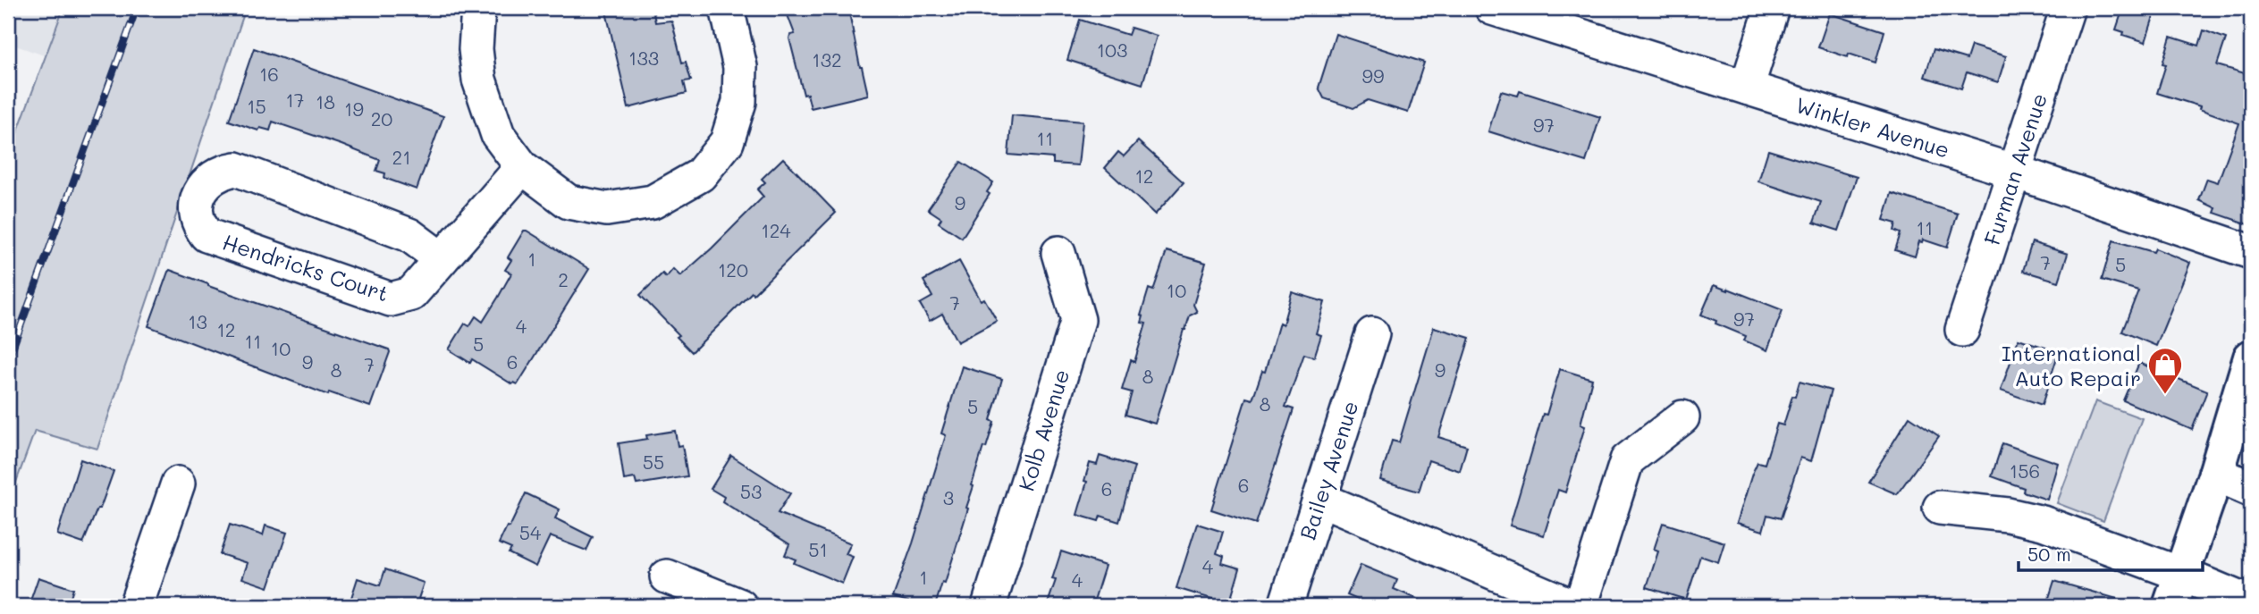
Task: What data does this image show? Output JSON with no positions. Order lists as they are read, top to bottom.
{
  "streets": {
    "street": [
      "Winkler Avenue",
      "Furman Avenue",
      "Hendricks Court",
      "Kolb Avenue",
      "Bailey Avenue"
    ]
  },
  "crossings": [
    ["Winkler Avenue", "Furman Avenue"]
  ],
  "places": {
    "shop": ["International Auto Repair"]
  },
  "house_numbers": [
    "103",
    "133",
    "132",
    "16",
    "99",
    "17",
    "18",
    "15",
    "19",
    "20",
    "97",
    "11",
    "21",
    "12",
    "9",
    "11",
    "124",
    "1",
    "7",
    "5",
    "120",
    "2",
    "10",
    "7",
    "97",
    "13",
    "4",
    "12",
    "11",
    "5",
    "10",
    "9",
    "6",
    "7",
    "8",
    "9",
    "8",
    "8",
    "5",
    "55",
    "156",
    "6",
    "6",
    "53",
    "3",
    "54",
    "51",
    "4",
    "1",
    "4"
  ],
  "scale_bar": "50 m"
}
